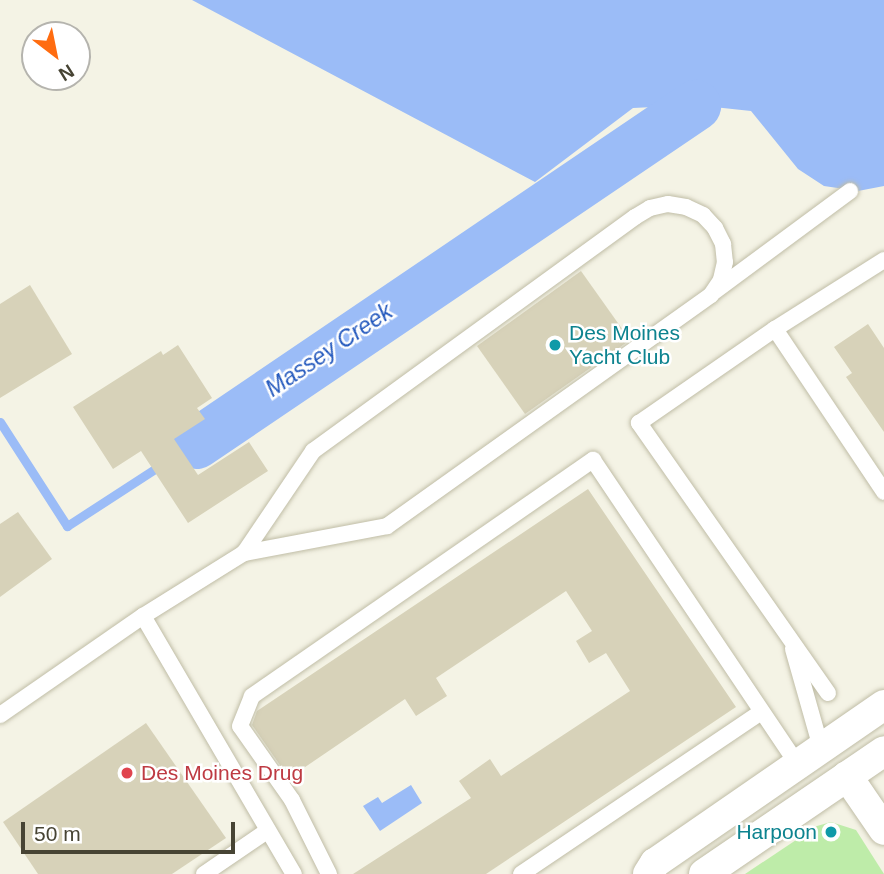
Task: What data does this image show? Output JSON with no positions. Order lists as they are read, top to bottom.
{
  "water": ["Massey Creek"],
  "places": ["Des Moines Yacht Club", "Des Moines Drug", "Harpoon"],
  "scale_bar": "50 m",
  "north": "bottom right"
}
